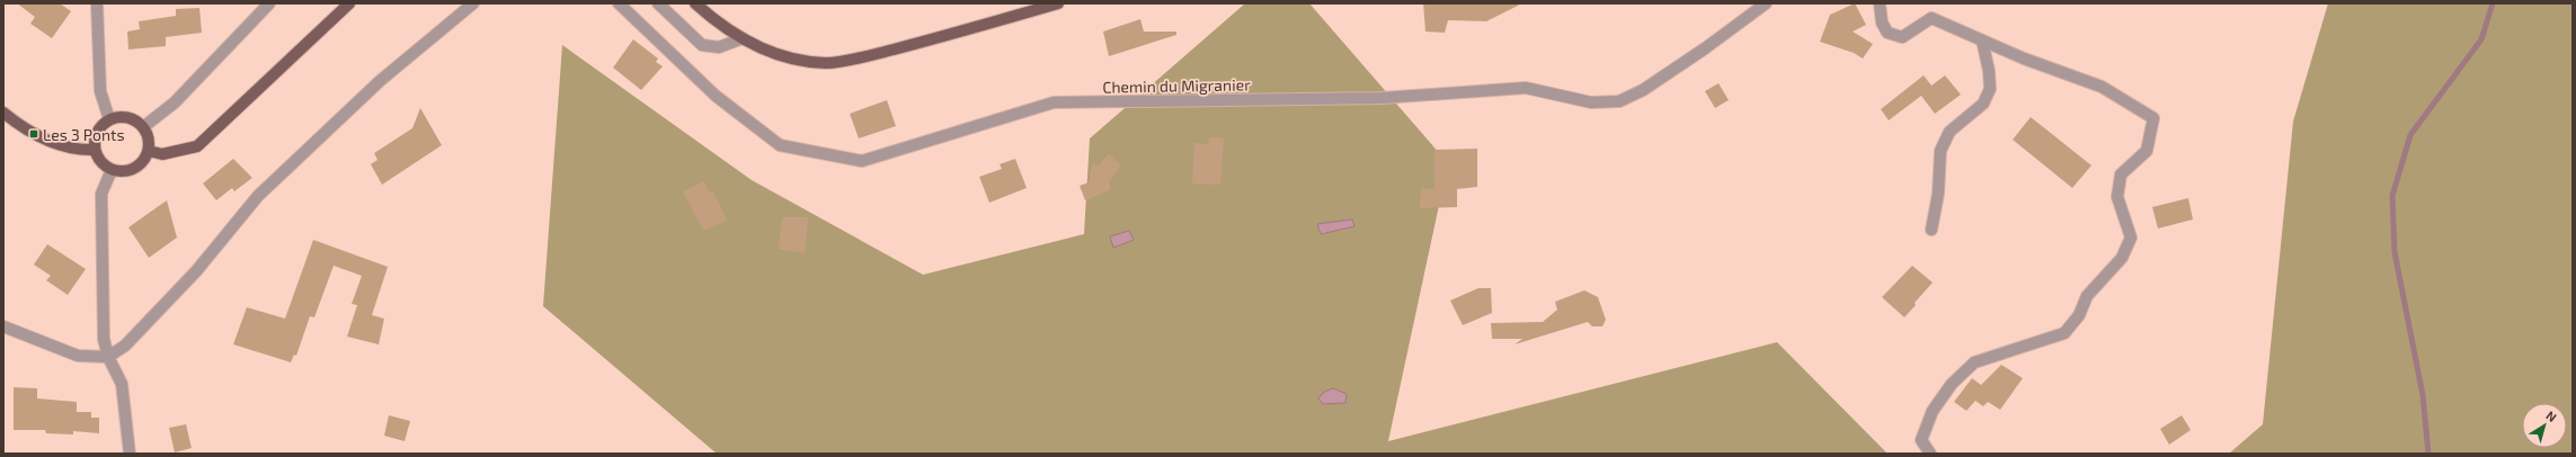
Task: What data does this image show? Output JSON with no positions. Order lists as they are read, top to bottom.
{
  "streets": {
    "street": ["Chemin du Migranier"]
  },
  "places": {
    "transit": ["Les 3 Ponts"]
  },
  "north": "top right"
}
